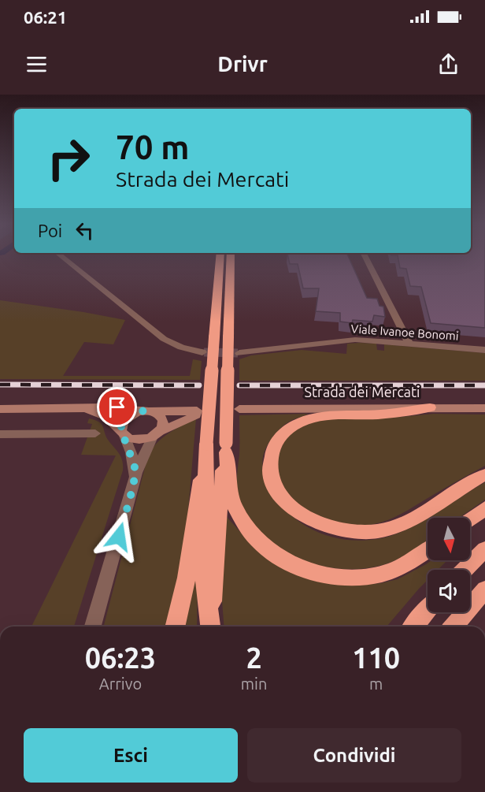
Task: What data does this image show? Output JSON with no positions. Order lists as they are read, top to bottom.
{
  "streets": {
    "street": ["Viale Ivanoe Bonomi", "Strada dei Mercati"]
  },
  "north": "bottom",
  "page": {
    "status": "06:21",
    "header": "Drivr",
    "turn": ["70 m", "Strada dei Mercati"],
    "then": "Poi",
    "eta": [
      "06:23",
      "Arrivo",
      "2",
      "min",
      "110",
      "m"
    ],
    "buttons": ["Esci", "Condividi"]
  }
}
